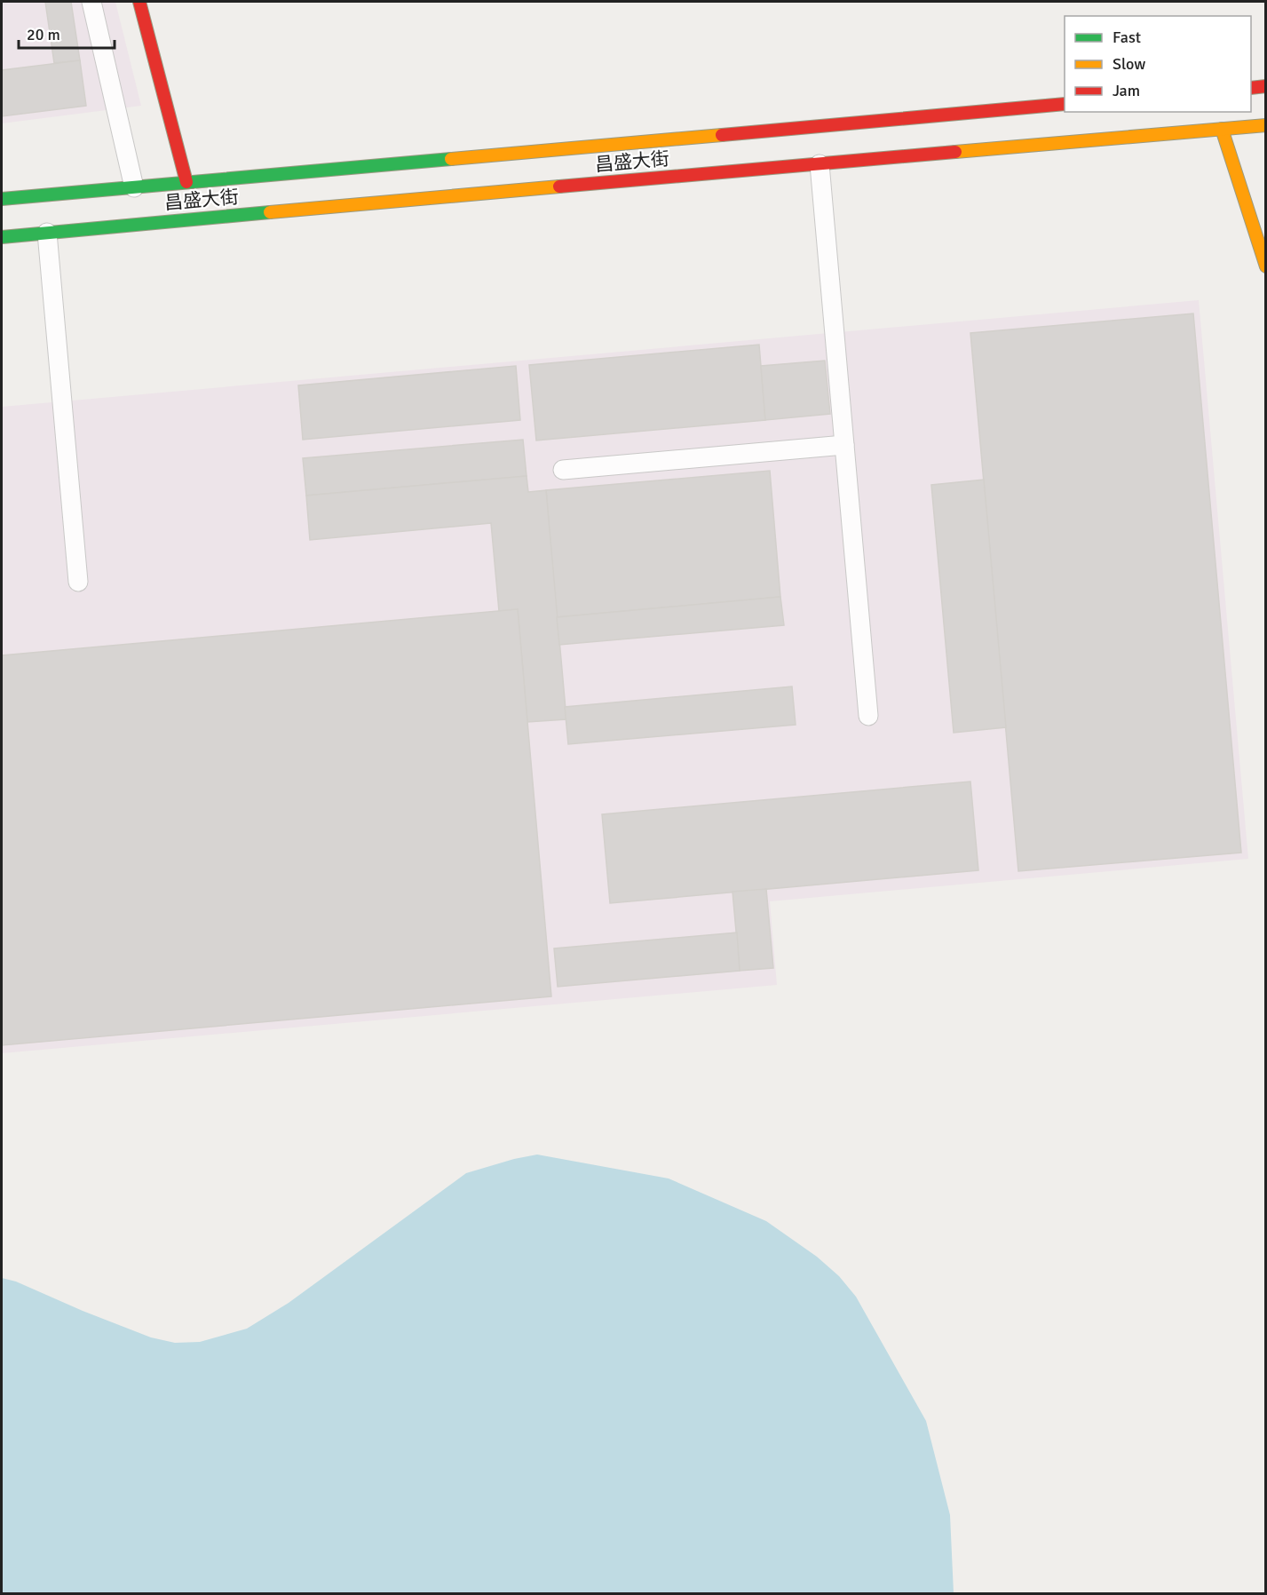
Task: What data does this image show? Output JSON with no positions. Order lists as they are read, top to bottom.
{
  "streets": {
    "main road": ["昌盛大街"]
  },
  "legend": ["Fast", "Slow", "Jam"],
  "scale_bar": "20 m"
}
